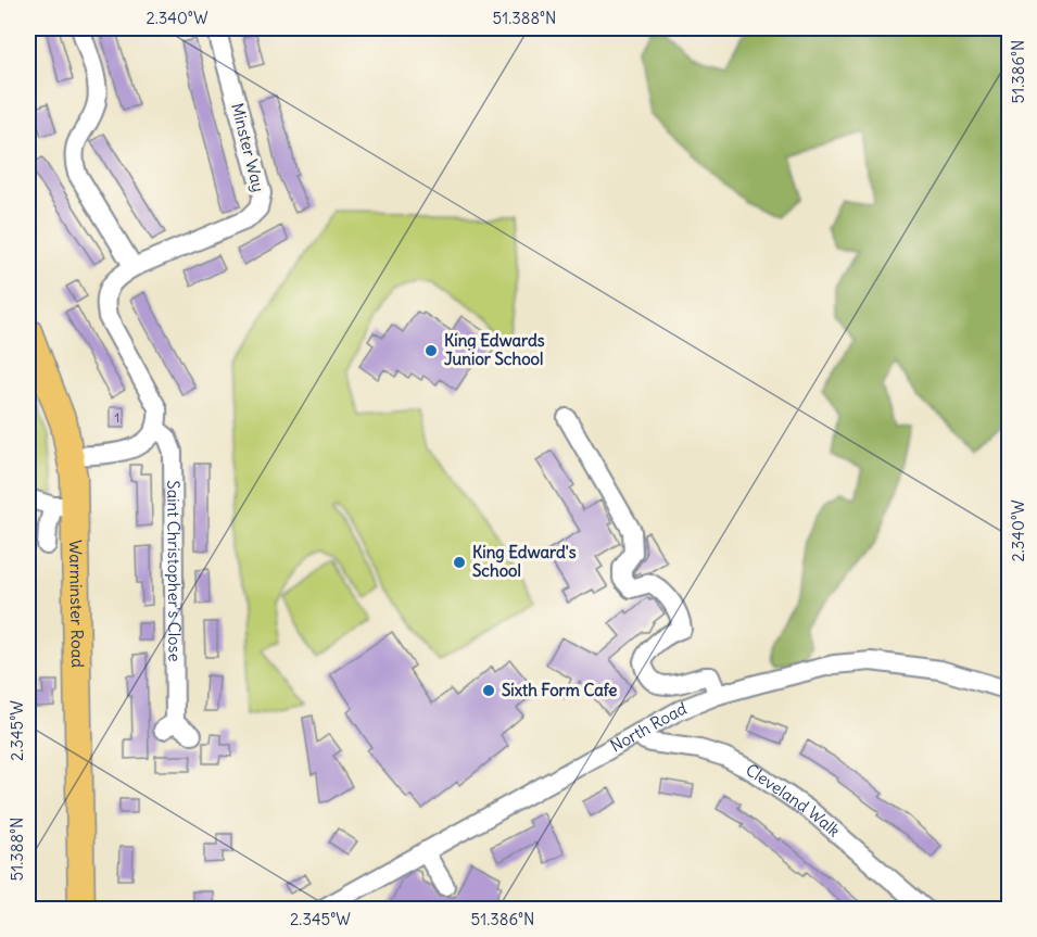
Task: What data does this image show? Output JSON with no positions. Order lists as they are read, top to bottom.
{
  "streets": {
    "highway": ["Warminster Road"],
    "street": [
      "Minster Way",
      "Saint Christopher's Close",
      "North Road",
      "Cleveland Walk"
    ]
  },
  "crossings": [
    ["Minster Way", "Saint Christopher's Close"],
    ["North Road", "Cleveland Walk"]
  ],
  "places": ["King Edwards Junior School", "King Edward's School", "Sixth Form Cafe"],
  "house_numbers": ["1"],
  "coordinates": [
    "2.340°W",
    "51.388°N",
    "51.386°N",
    "2.345°W"
  ]
}
